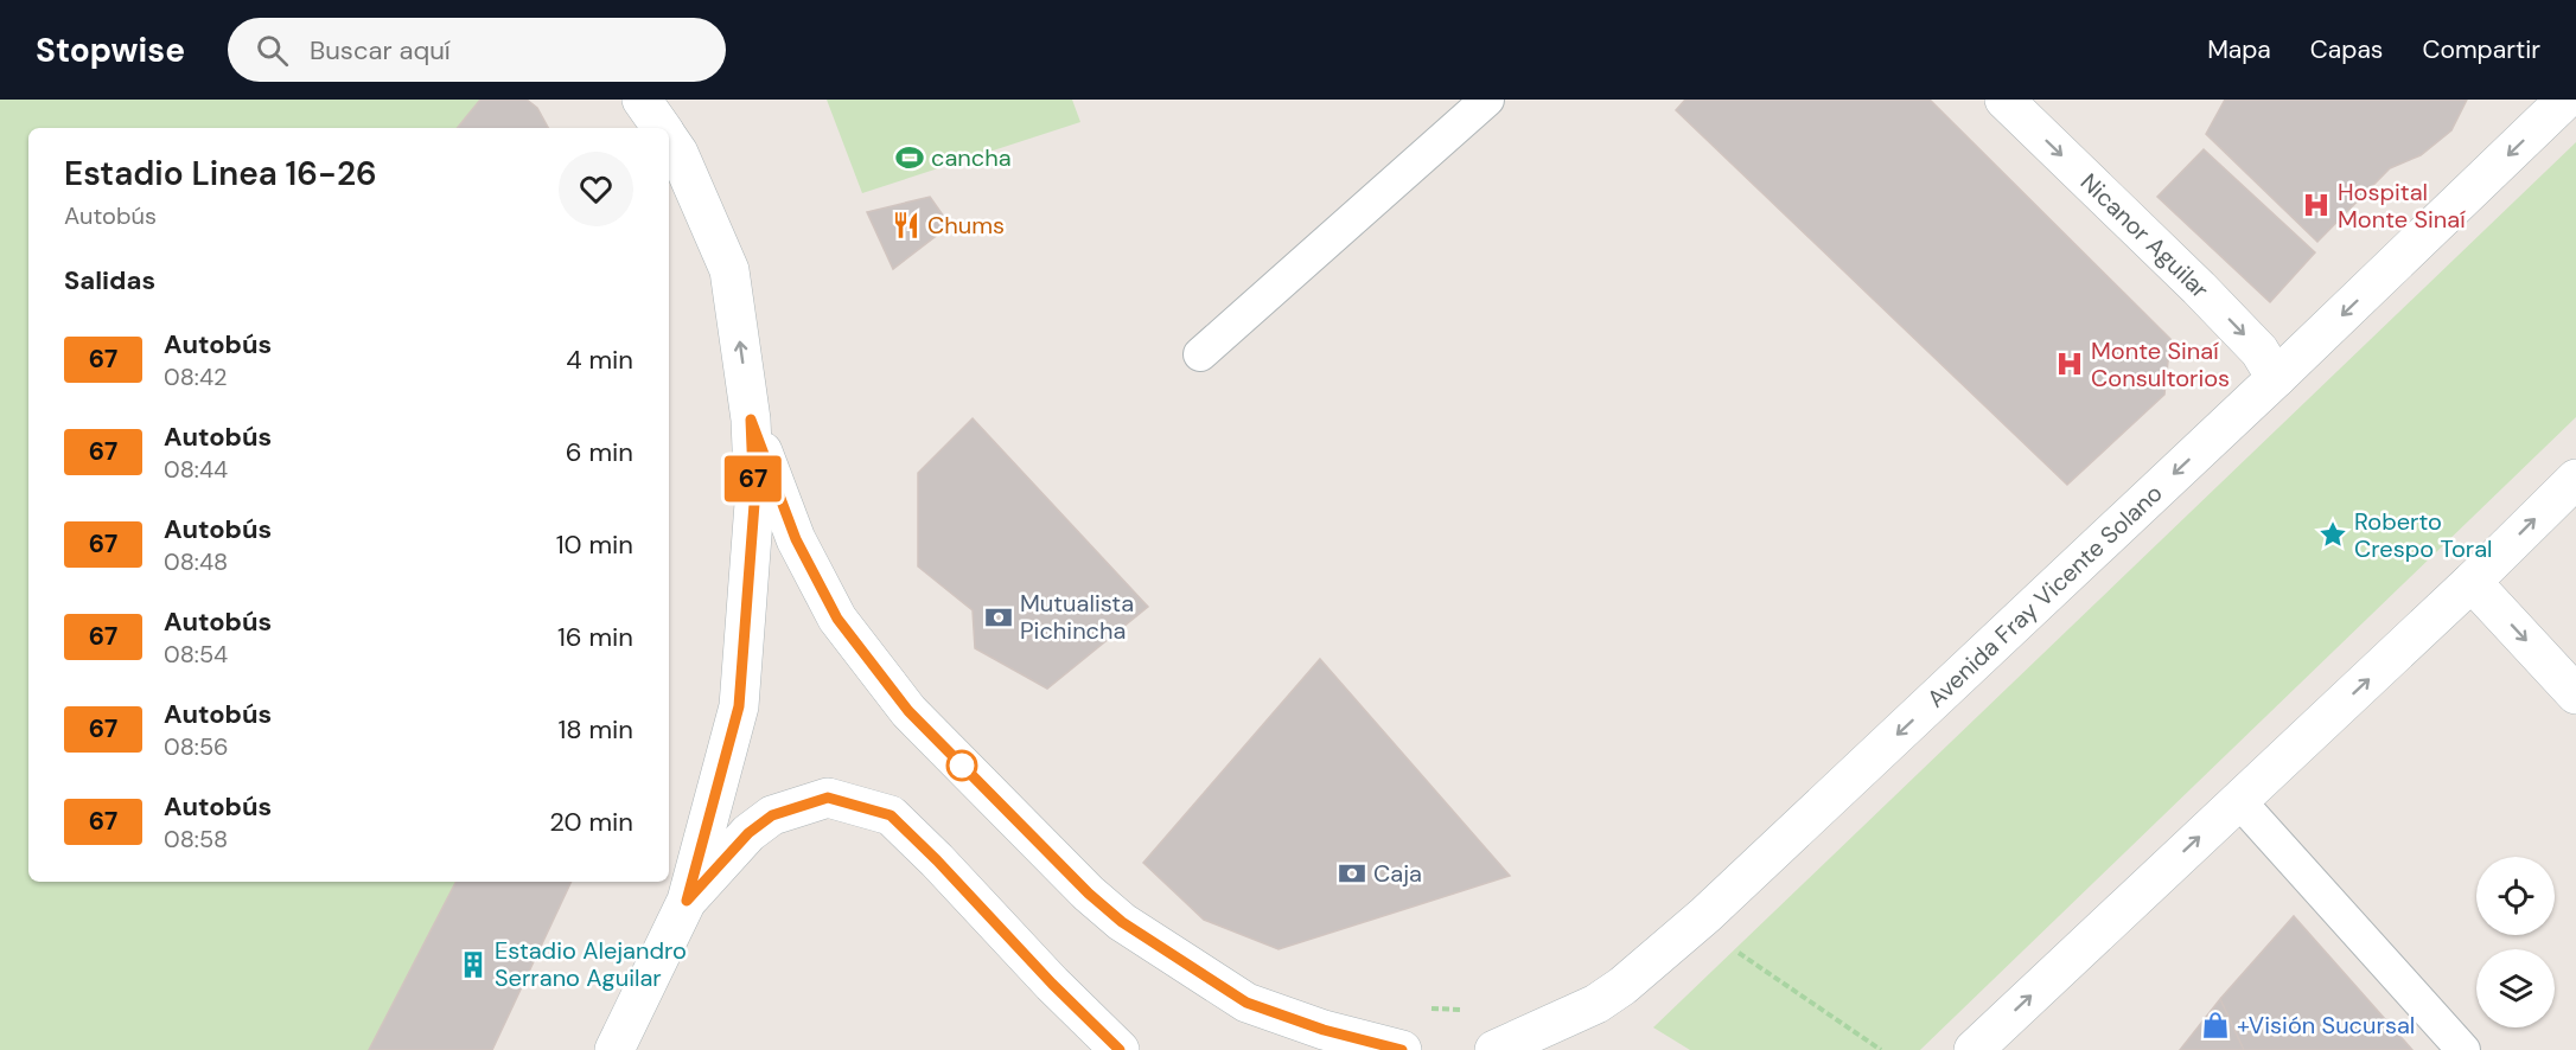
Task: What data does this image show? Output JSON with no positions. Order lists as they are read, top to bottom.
{
  "streets": {
    "main road": ["Nicanor Aguilar", "Avenida Fray Vicente Solano"]
  },
  "crossings": [
    ["Nicanor Aguilar", "Avenida Fray Vicente Solano"]
  ],
  "one_way": ["Nicanor Aguilar"],
  "places": {
    "sports": ["cancha"],
    "hospital": ["Hospital Monte Sinaí", "Monte Sinaí Consultorios"],
    "restaurant": ["Chums"],
    "place": ["Roberto Crespo Toral"],
    "bank": ["Mutualista Pichincha", "Caja"],
    "building": ["Estadio Alejandro Serrano Aguilar"],
    "shop": ["+Visión Sucursal"]
  },
  "lines": ["bus line 67"],
  "page": {
    "header": "Stopwise",
    "search": "Buscar aquí",
    "nav": ["Mapa", "Capas", "Compartir"],
    "on_map": "67",
    "heading": [
      ["Estadio Linea 16-26", "Autobús"],
      "Salidas"
    ],
    "list": [
      {
        "mark": "67",
        "name": "Autobús",
        "note": "08:42",
        "value": "4 min"
      },
      {
        "mark": "67",
        "name": "Autobús",
        "note": "08:44",
        "value": "6 min"
      },
      {
        "mark": "67",
        "name": "Autobús",
        "note": "08:48",
        "value": "10 min"
      },
      {
        "mark": "67",
        "name": "Autobús",
        "note": "08:54",
        "value": "16 min"
      },
      {
        "mark": "67",
        "name": "Autobús",
        "note": "08:56",
        "value": "18 min"
      },
      {
        "mark": "67",
        "name": "Autobús",
        "note": "08:58",
        "value": "20 min"
      }
    ]
  }
}
